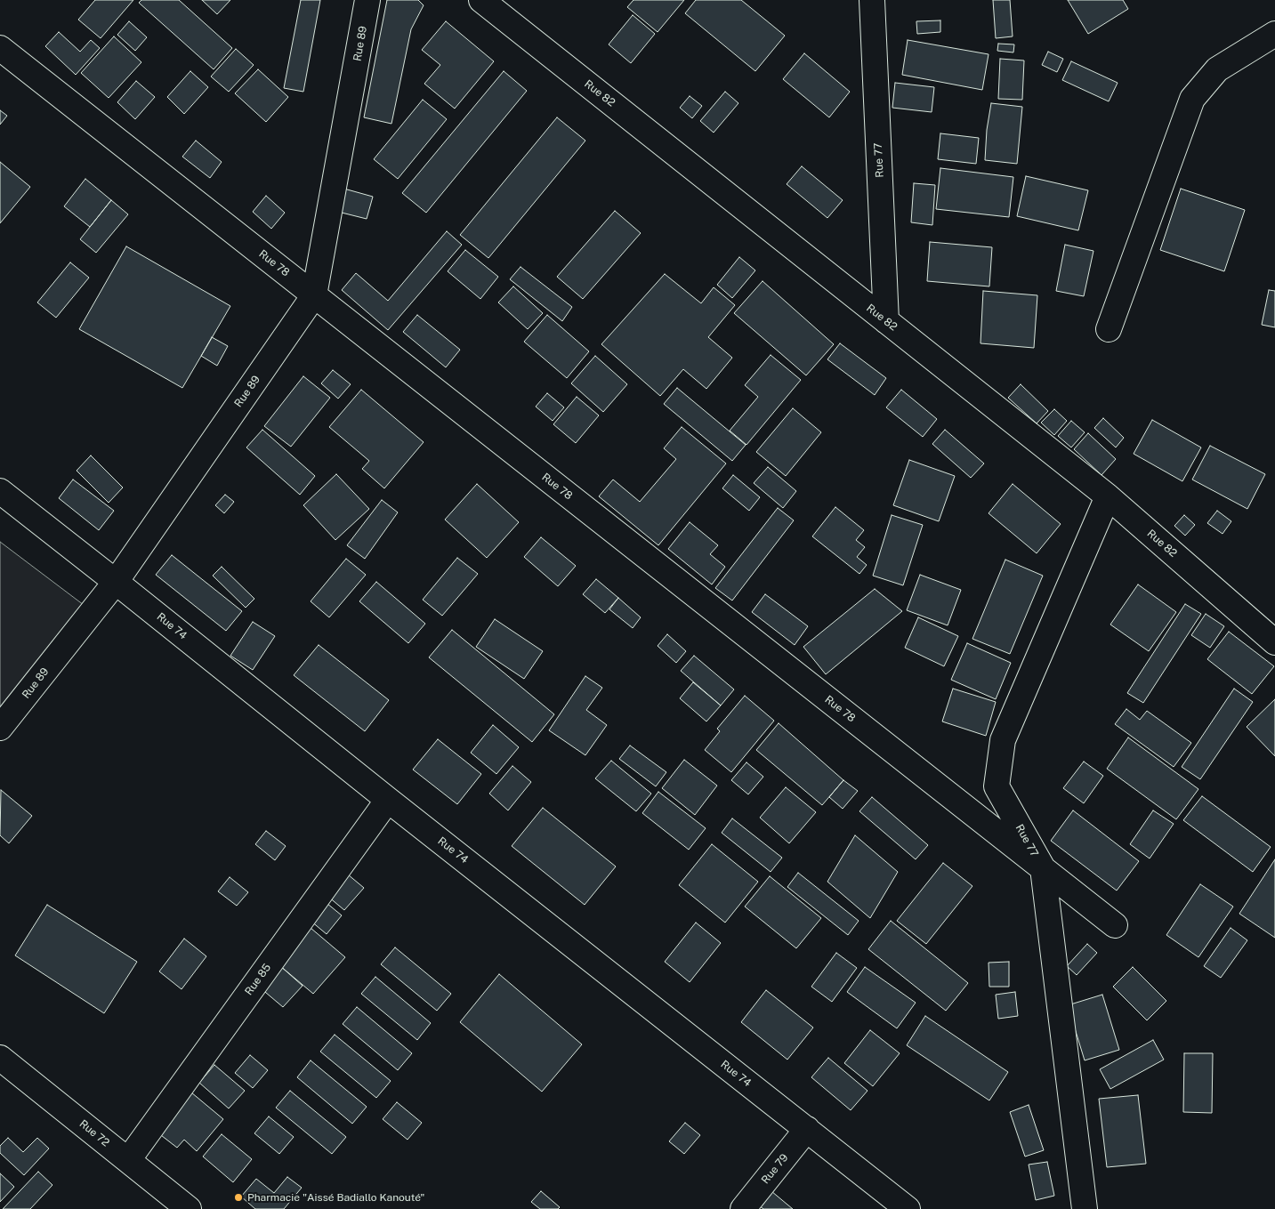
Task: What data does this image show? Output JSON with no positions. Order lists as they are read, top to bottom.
{
  "streets": {
    "street": [
      "Rue 89",
      "Rue 82",
      "Rue 77",
      "Rue 78",
      "Rue 74",
      "Rue 85",
      "Rue 72",
      "Rue 79"
    ]
  },
  "crossings": [
    ["Rue 89", "Rue 78"],
    ["Rue 89", "Rue 74"],
    ["Rue 82", "Rue 77"],
    ["Rue 77", "Rue 78"],
    ["Rue 74", "Rue 85"],
    ["Rue 74", "Rue 79"],
    ["Rue 85", "Rue 72"]
  ],
  "places": ["Pharmacie \"Aissé Badiallo Kanouté\""]
}
